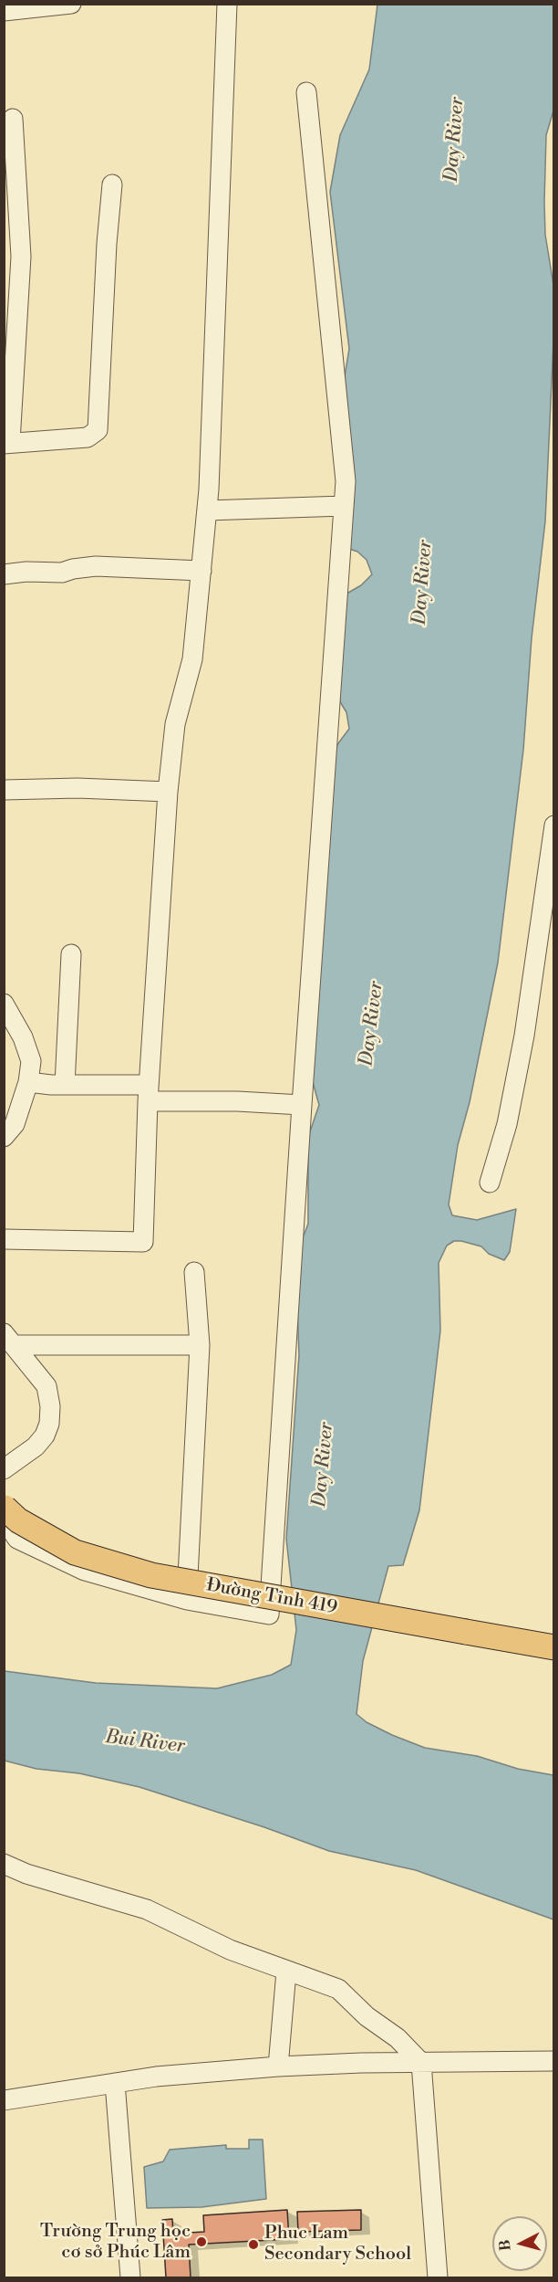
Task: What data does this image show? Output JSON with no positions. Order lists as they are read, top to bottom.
{
  "streets": {
    "main road": ["Đường Tỉnh 419"]
  },
  "water": ["Day River", "Bui River"],
  "places": ["Trường Trung học cơ sở Phúc Lâm", "Phuc Lam Secondary School"],
  "north": "left"
}
